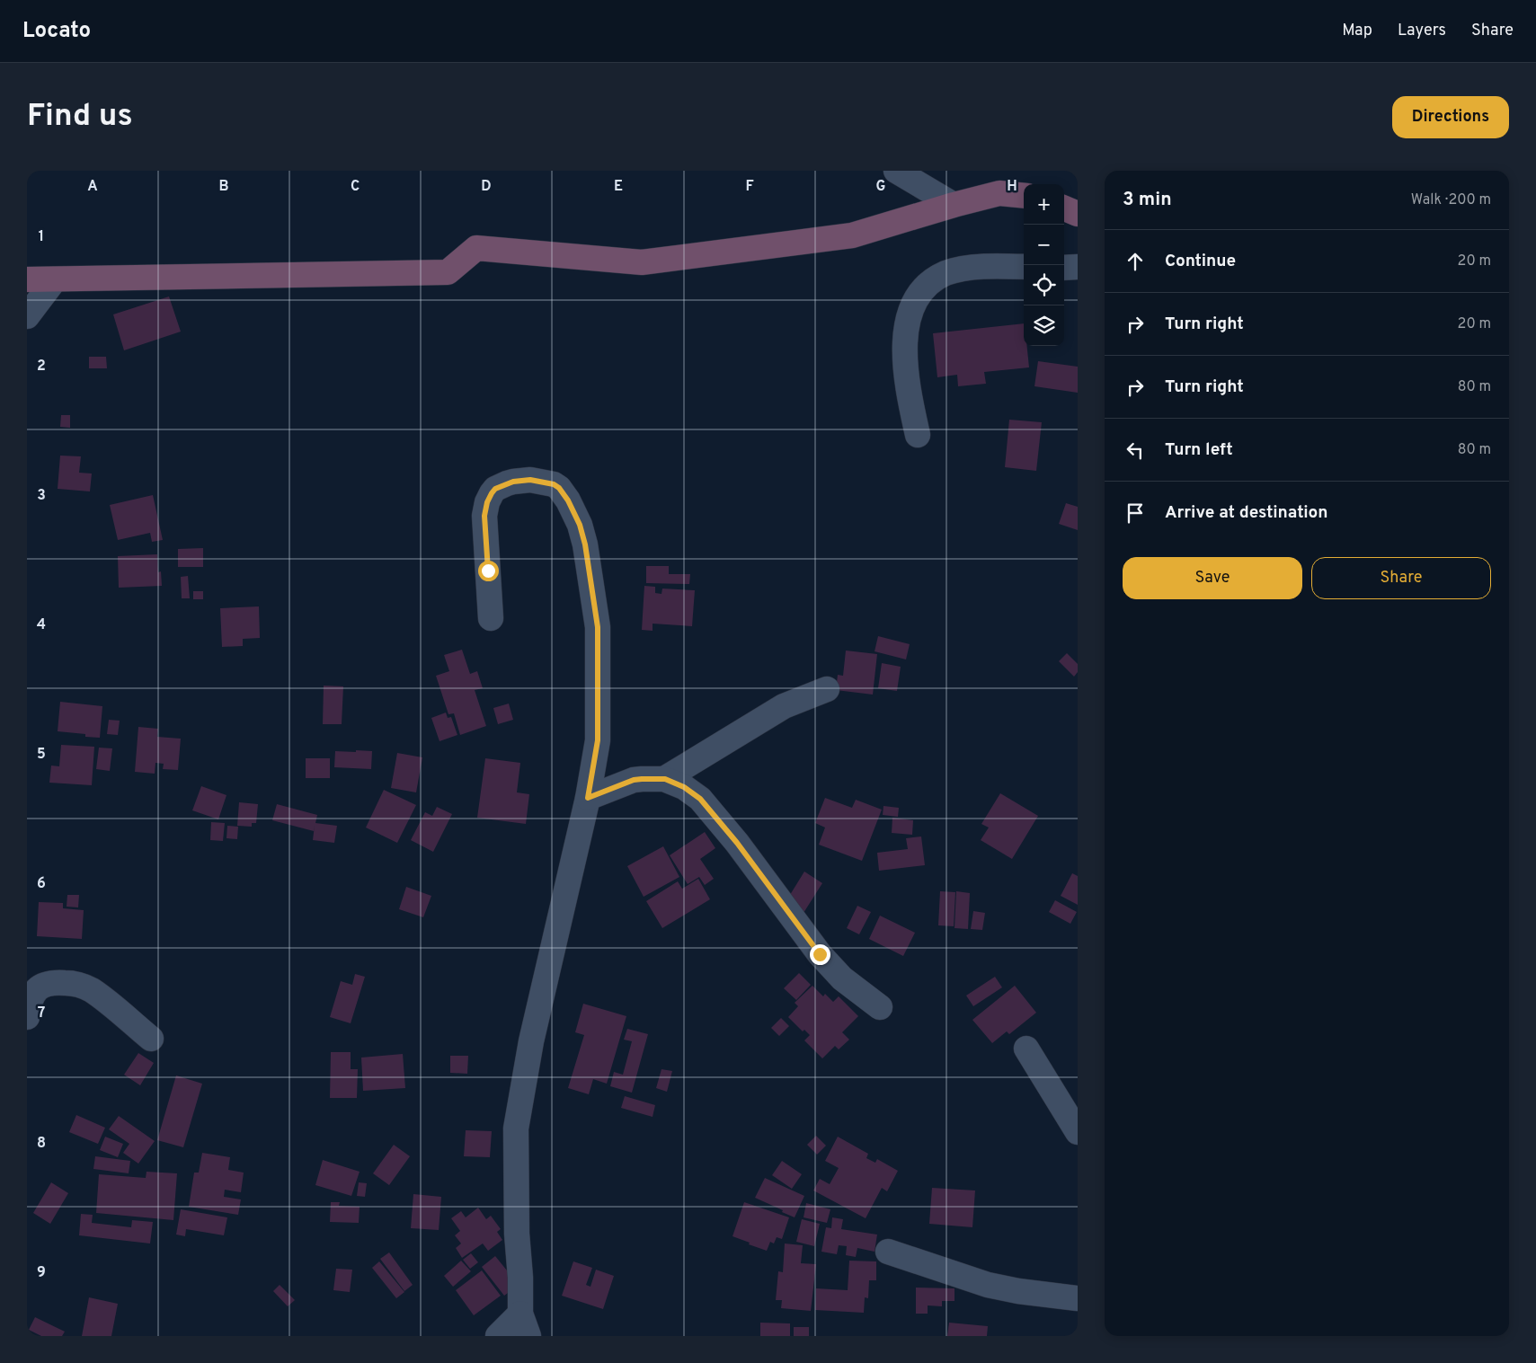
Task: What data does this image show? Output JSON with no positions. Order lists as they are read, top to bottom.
{
  "page": {
    "header": "Locato",
    "nav": ["Map", "Layers", "Share"],
    "buttons": [
      "Directions",
      ["Save", "Share"]
    ],
    "title": "Find us",
    "heading": ["3 min", "Walk · 200 m"],
    "map_buttons": ["+", "−"],
    "list": [
      ["Continue", "20 m"],
      ["Turn right", "20 m"],
      ["Turn right", "80 m"],
      ["Turn left", "80 m"],
      "Arrive at destination"
    ]
  },
  "grid": {
    "columns": [
      "A",
      "B",
      "C",
      "D",
      "E",
      "F",
      "G",
      "H"
    ],
    "rows": [
      "1",
      "2",
      "3",
      "4",
      "5",
      "6",
      "7",
      "8",
      "9"
    ]
  }
}
